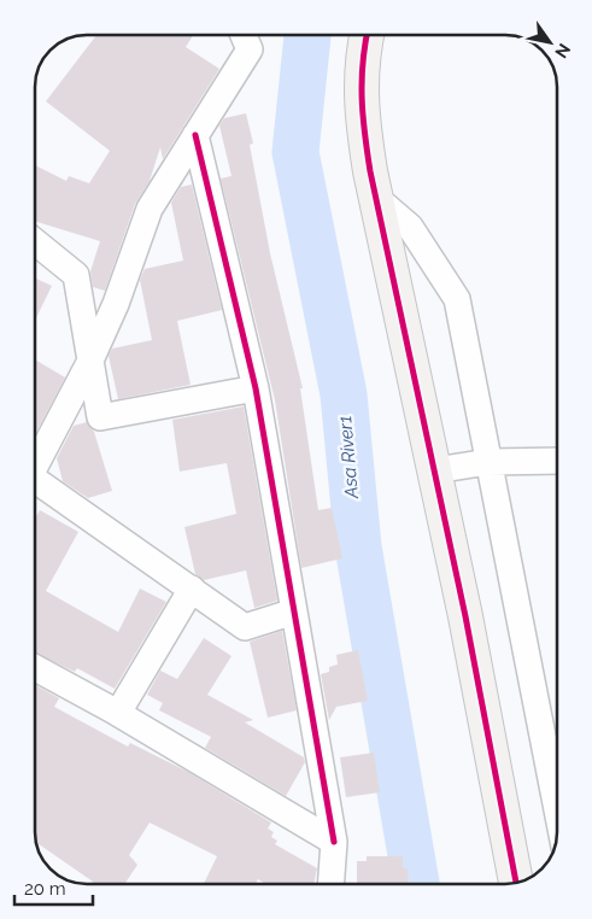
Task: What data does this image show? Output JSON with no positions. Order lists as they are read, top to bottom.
{
  "water": ["Asa River1"],
  "scale_bar": "20 m",
  "north": "bottom right"
}
